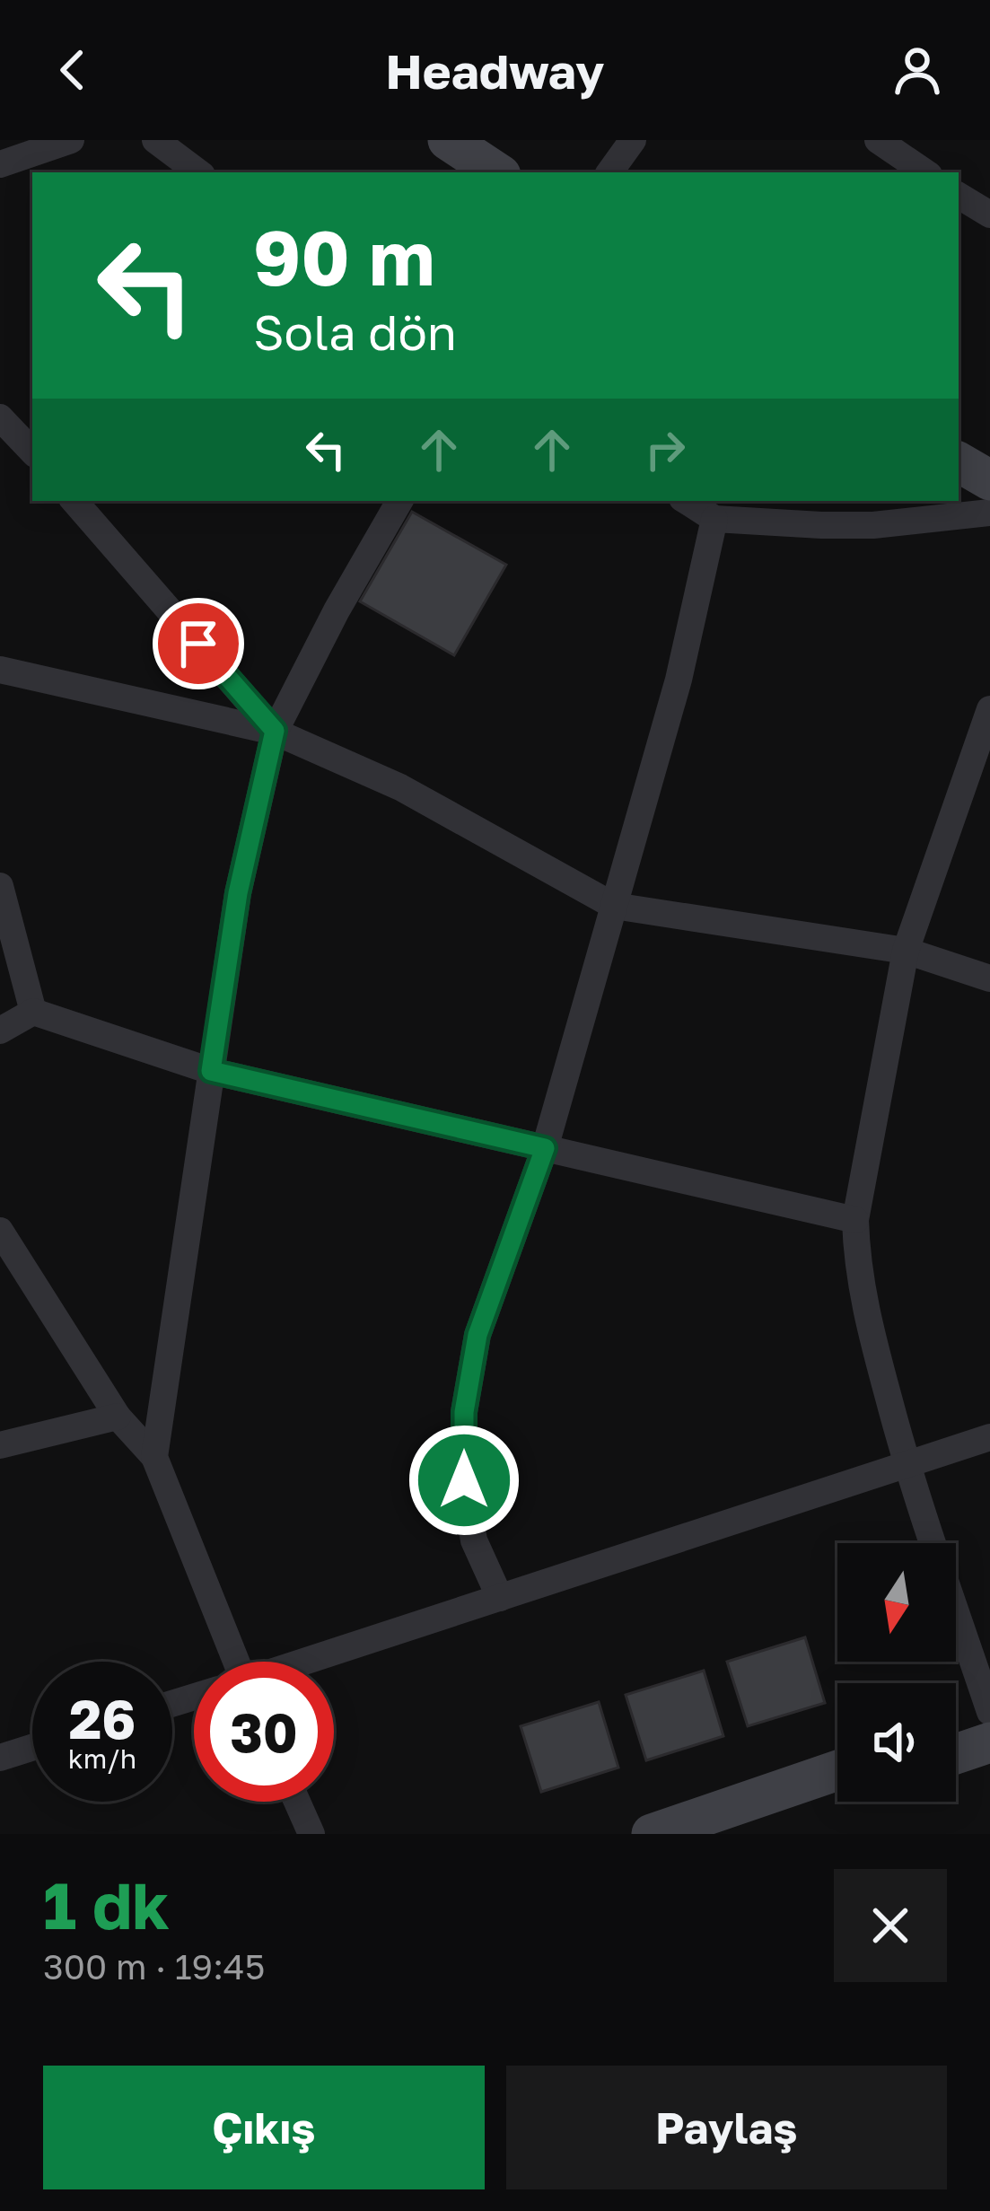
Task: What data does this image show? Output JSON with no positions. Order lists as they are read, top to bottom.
{
  "north": "bottom",
  "page": {
    "header": "Headway",
    "turn": ["90 m", "Sola dön"],
    "speed": "26 km/h",
    "limit": "30",
    "heading": ["1 dk", "300 m · 19:45"],
    "buttons": ["Çıkış", "Paylaş"]
  }
}
